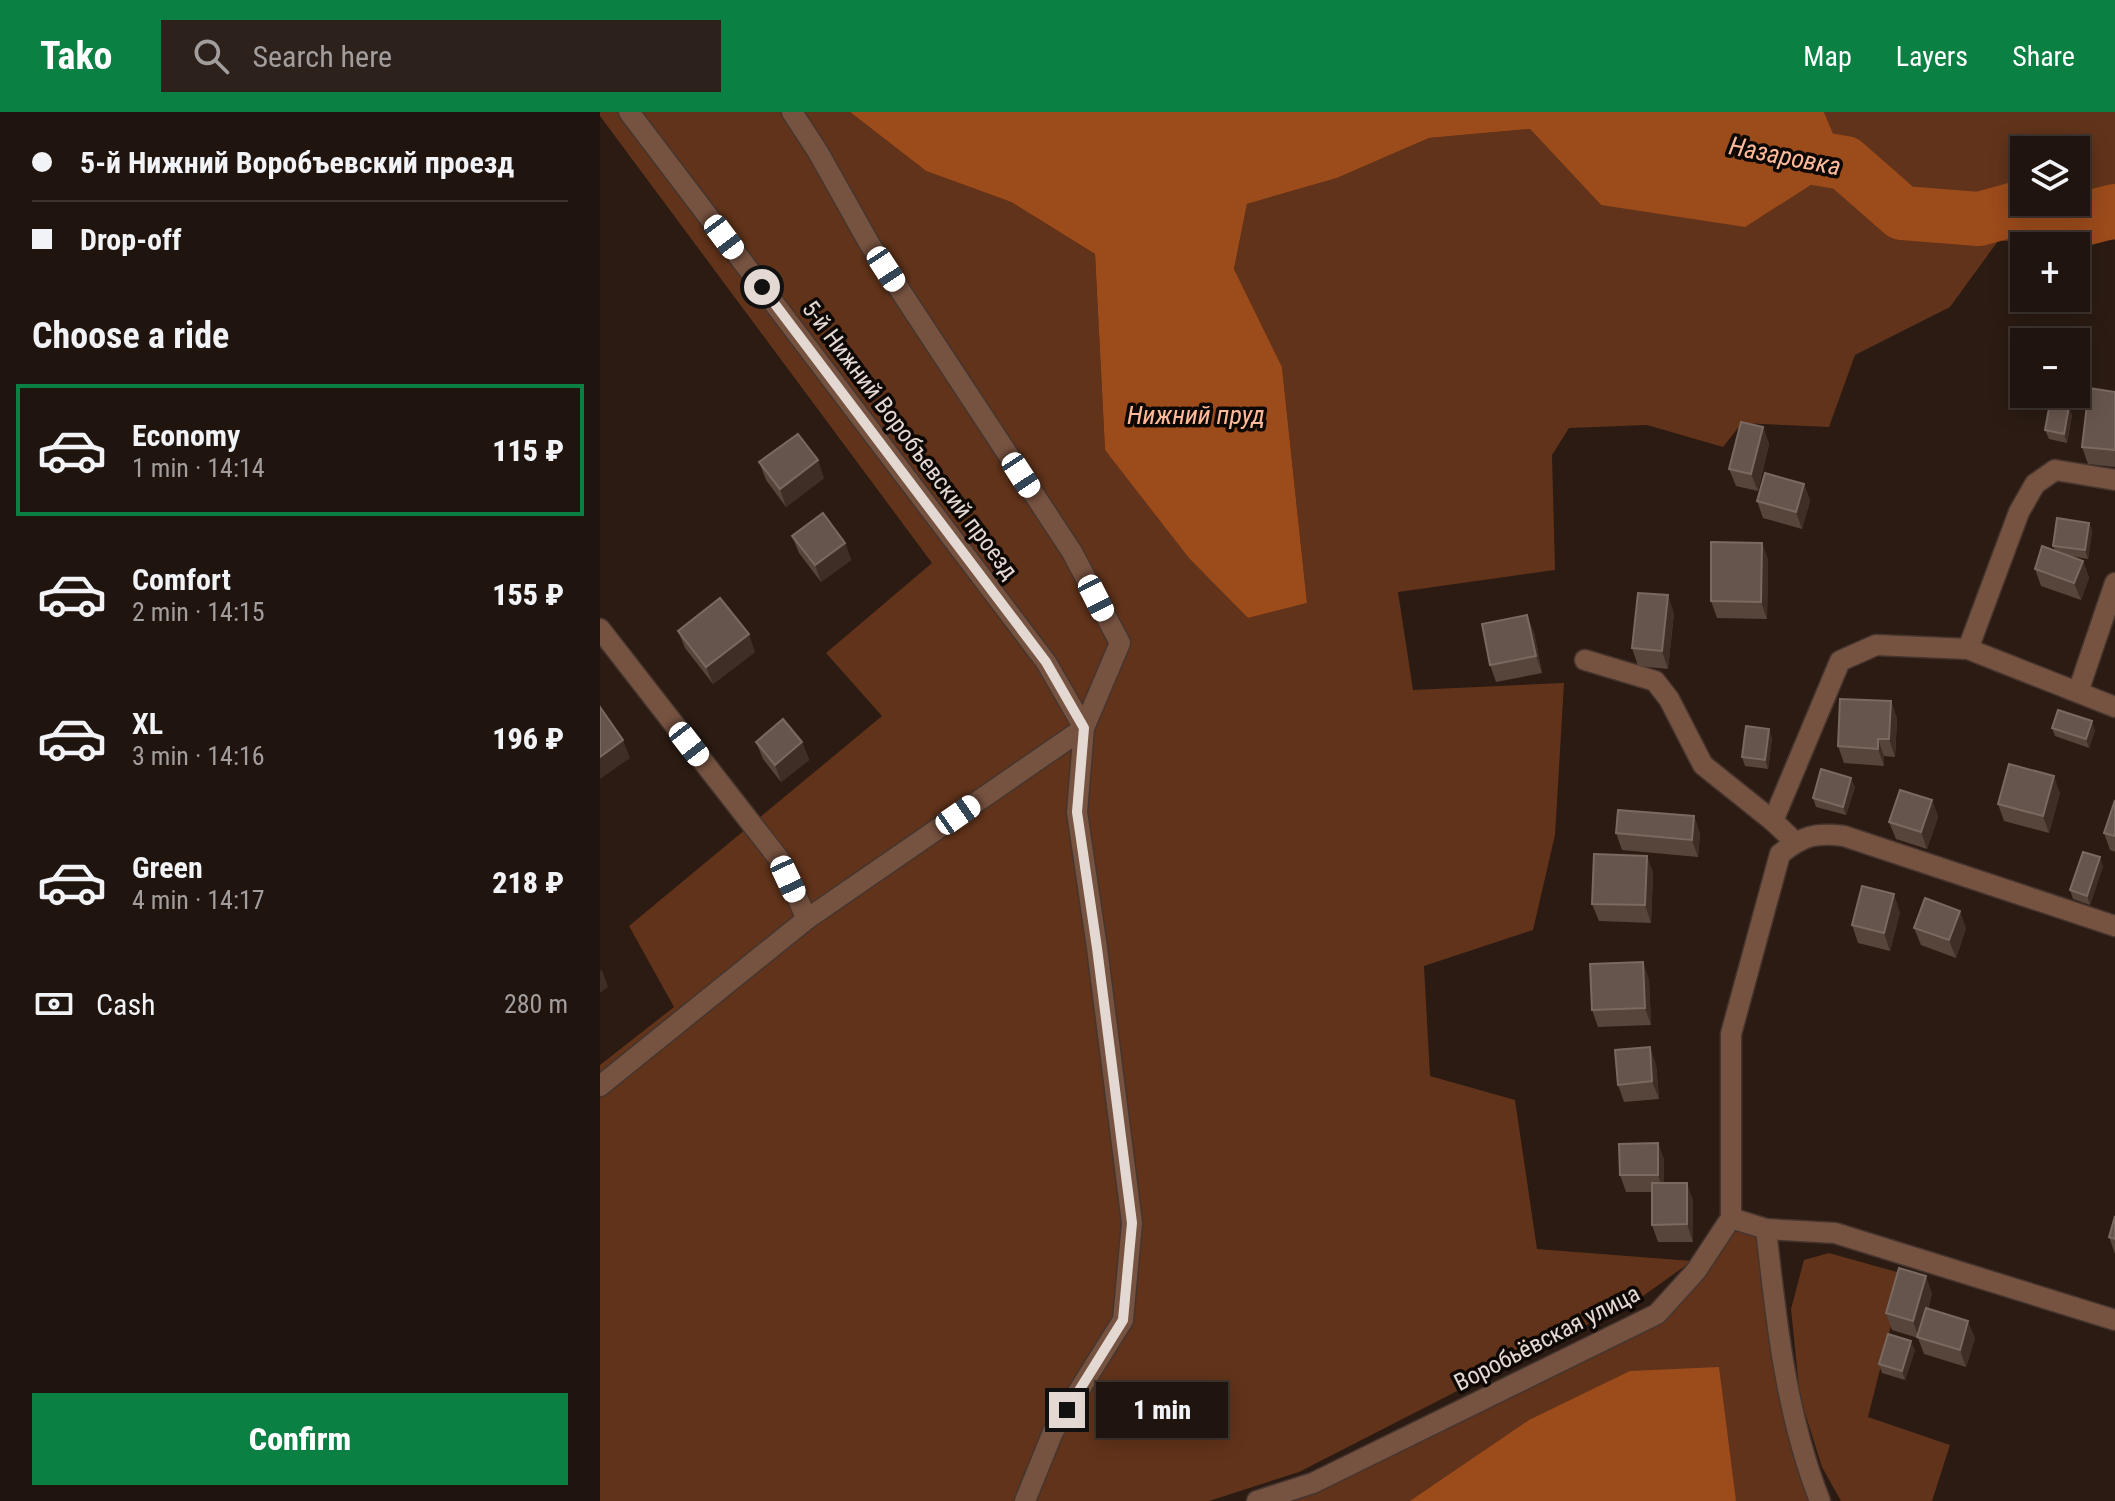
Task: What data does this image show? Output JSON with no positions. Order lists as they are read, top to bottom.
{
  "streets": {
    "street": ["5-й Нижний Воробъевский проезд", "Воробьёвская улица"]
  },
  "water": ["Назаровка", "Нижний пруд"],
  "page": {
    "header": "Tako",
    "search": "Search here",
    "nav": ["Map", "Layers", "Share"],
    "banner": ["5-й Нижний Воробъевский проезд", "Drop-off"],
    "map_buttons": ["+", "−"],
    "heading": "Choose a ride",
    "list": [
      {
        "name": "Economy",
        "note": "1 min · 14:14",
        "value": "115 ₽"
      },
      {
        "name": "Comfort",
        "note": "2 min · 14:15",
        "value": "155 ₽"
      },
      {
        "name": "XL",
        "note": "3 min · 14:16",
        "value": "196 ₽"
      },
      {
        "name": "Green",
        "note": "4 min · 14:17",
        "value": "218 ₽"
      }
    ],
    "pay": ["Cash", "280 m"],
    "buttons": "Confirm",
    "bubble": "1 min"
  }
}
